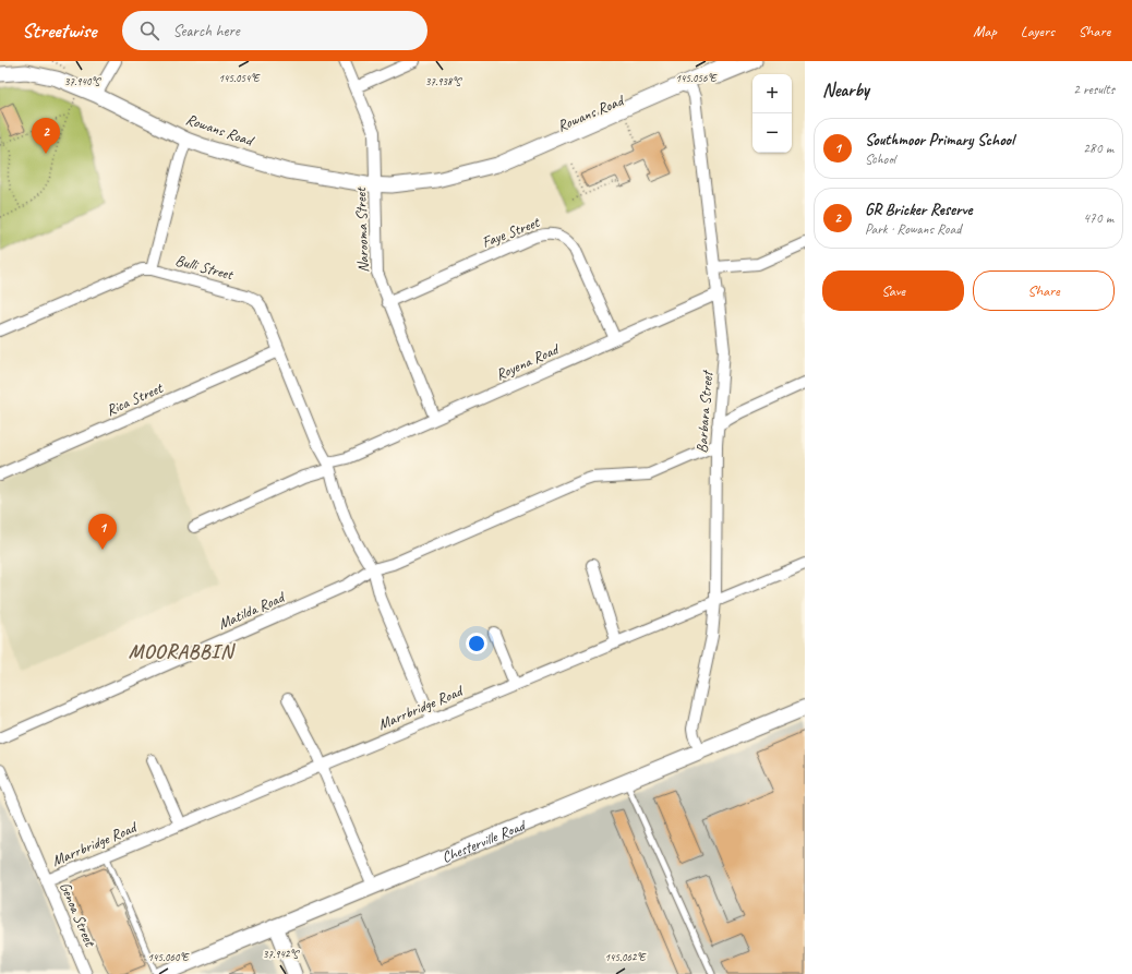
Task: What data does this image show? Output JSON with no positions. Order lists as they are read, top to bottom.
{
  "streets": {
    "main road": ["Chesterville Road"],
    "street": [
      "Rowans Road",
      "Narooma Street",
      "Faye Street",
      "Bulli Street",
      "Royena Road",
      "Rica Street",
      "Barbara Street",
      "Matilda Road",
      "Marrbridge Road",
      "Genoa Street"
    ]
  },
  "crossings": [
    ["Rowans Road", "Narooma Street"],
    ["Rowans Road", "Barbara Street"],
    ["Narooma Street", "Faye Street"],
    ["Narooma Street", "Royena Road"],
    ["Faye Street", "Royena Road"],
    ["Bulli Street", "Royena Road"],
    ["Bulli Street", "Rica Street"],
    ["Bulli Street", "Matilda Road"],
    ["Bulli Street", "Marrbridge Road"],
    ["Royena Road", "Barbara Street"],
    ["Barbara Street", "Matilda Road"],
    ["Barbara Street", "Marrbridge Road"],
    ["Barbara Street", "Chesterville Road"],
    ["Marrbridge Road", "Genoa Street"]
  ],
  "districts": ["MOORABBIN"],
  "page": {
    "header": "Streetwise",
    "search": "Search here",
    "nav": ["Map", "Layers", "Share"],
    "heading": ["Nearby", "2 results"],
    "map_buttons": ["+", "−"],
    "pins": ["2", "1"],
    "list": [
      {
        "mark": "1",
        "name": "Southmoor Primary School",
        "note": "School",
        "value": "280 m"
      },
      {
        "mark": "2",
        "name": "GR Bricker Reserve",
        "note": "Park · Rowans Road",
        "value": "470 m"
      }
    ],
    "buttons": ["Save", "Share"]
  },
  "coordinates": [
    "145.054°E",
    "145.056°E",
    "37.940°S",
    "37.938°S",
    "37.942°S",
    "145.060°E",
    "145.062°E"
  ]
}
